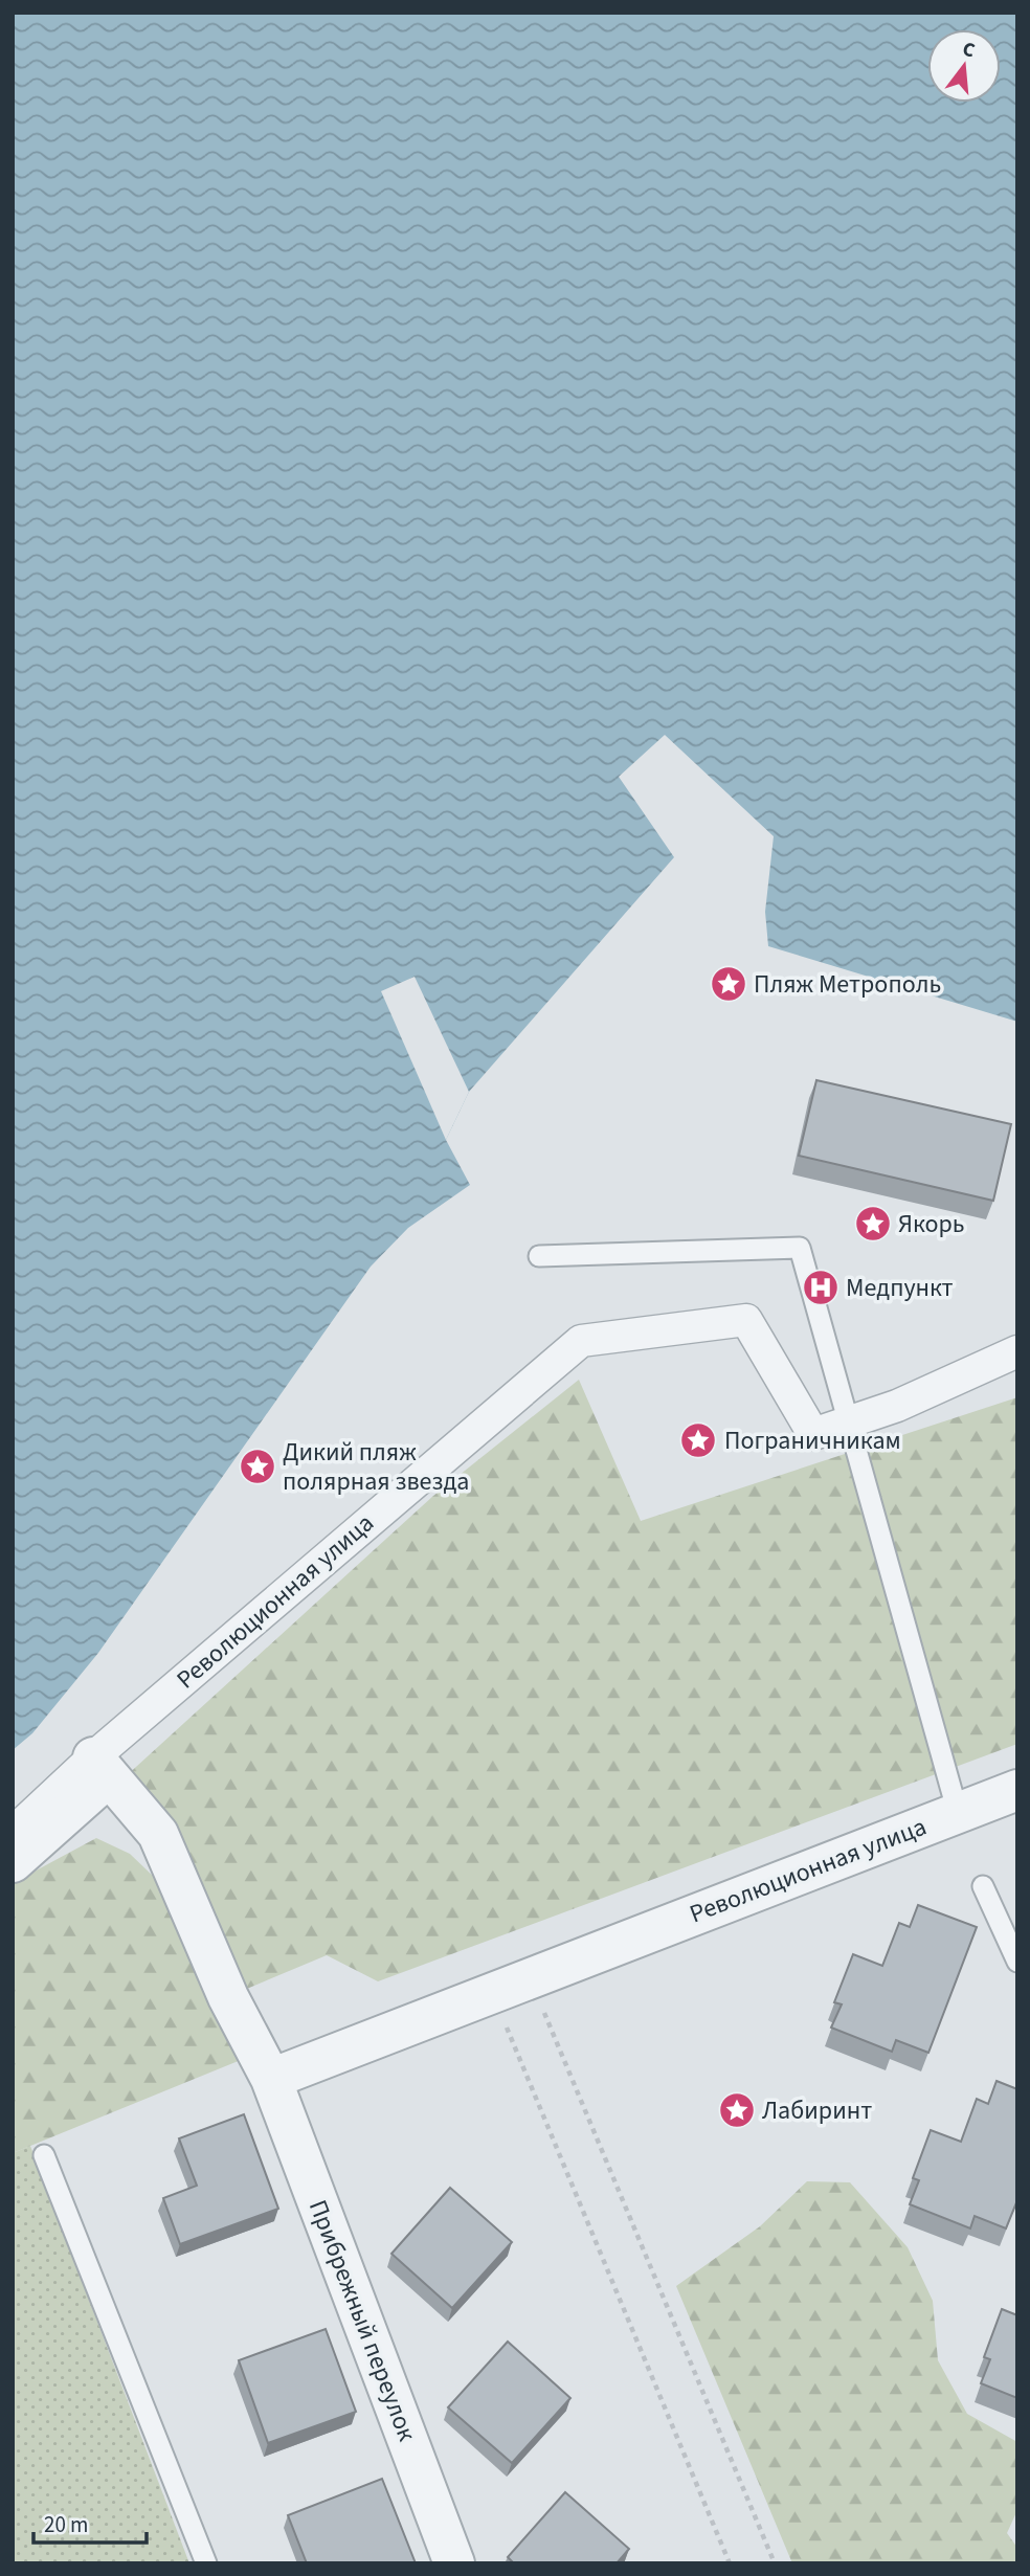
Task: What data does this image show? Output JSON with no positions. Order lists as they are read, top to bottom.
{
  "streets": {
    "street": ["Революционная улица", "Прибрежный переулок"]
  },
  "crossings": [
    ["Революционная улица", "Прибрежный переулок"]
  ],
  "places": {
    "place": [
      "Пляж Метрополь",
      "Якорь",
      "Пограничникам",
      "Дикий пляж полярная звезда",
      "Лабиринт"
    ],
    "hospital": ["Медпункт"]
  },
  "scale_bar": "20 m",
  "north": "top"
}
